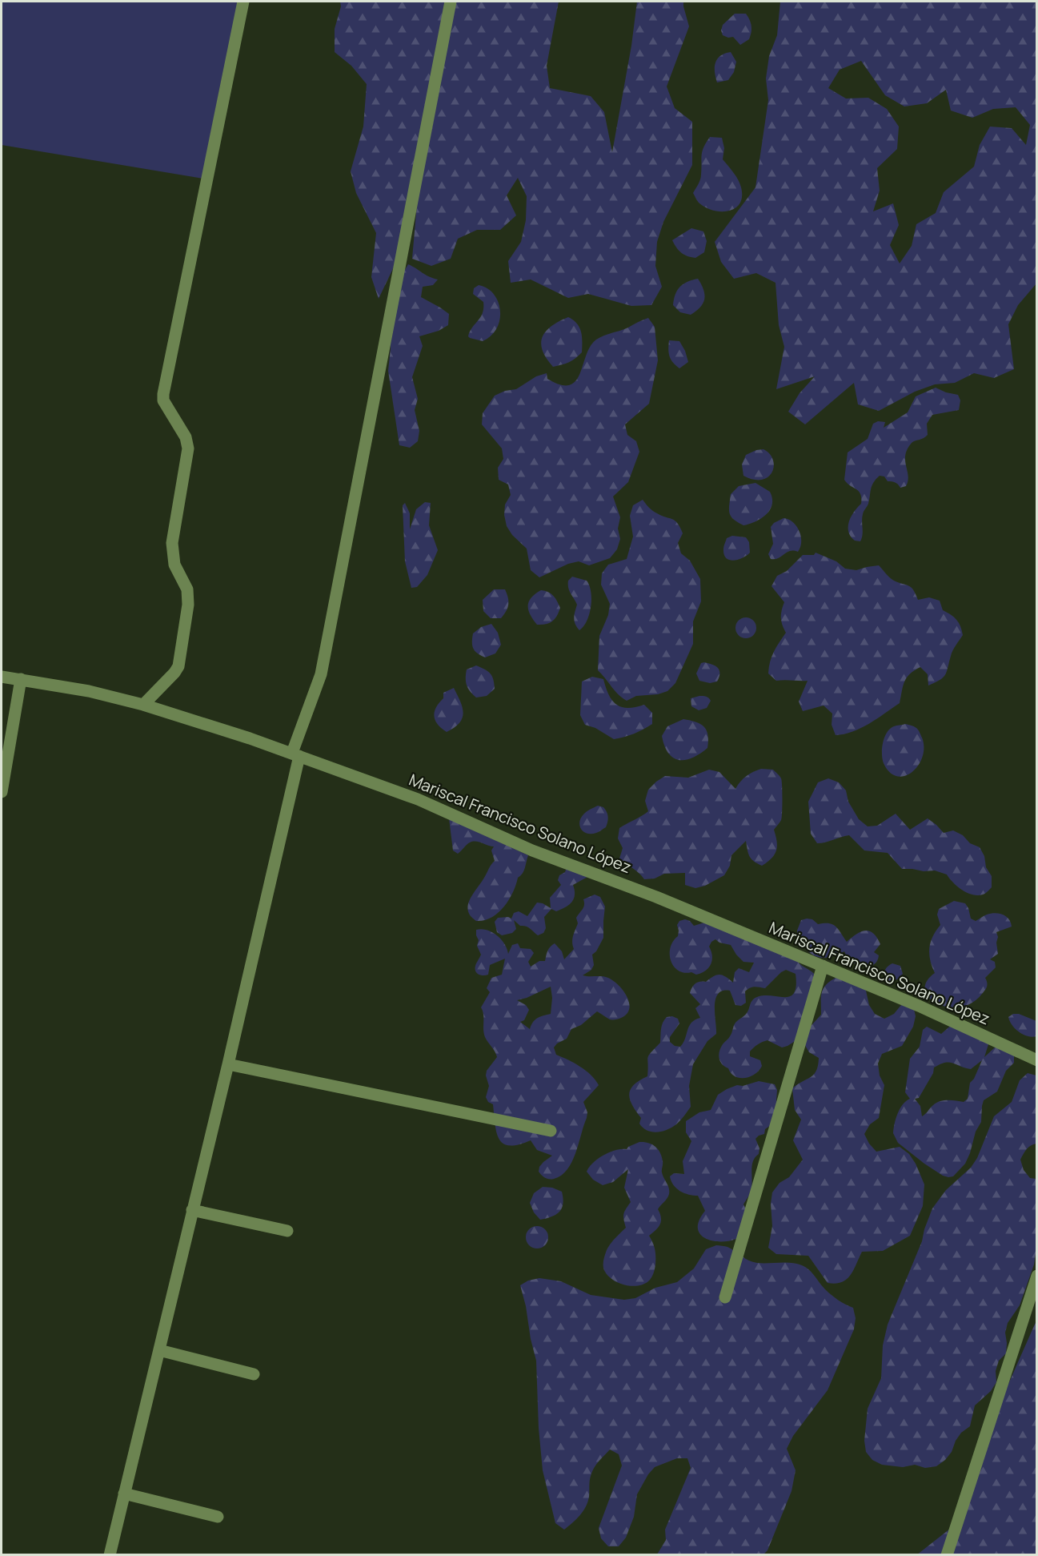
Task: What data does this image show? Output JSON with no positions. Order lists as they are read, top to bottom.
{
  "streets": {
    "street": ["Mariscal Francisco Solano López"]
  }
}
